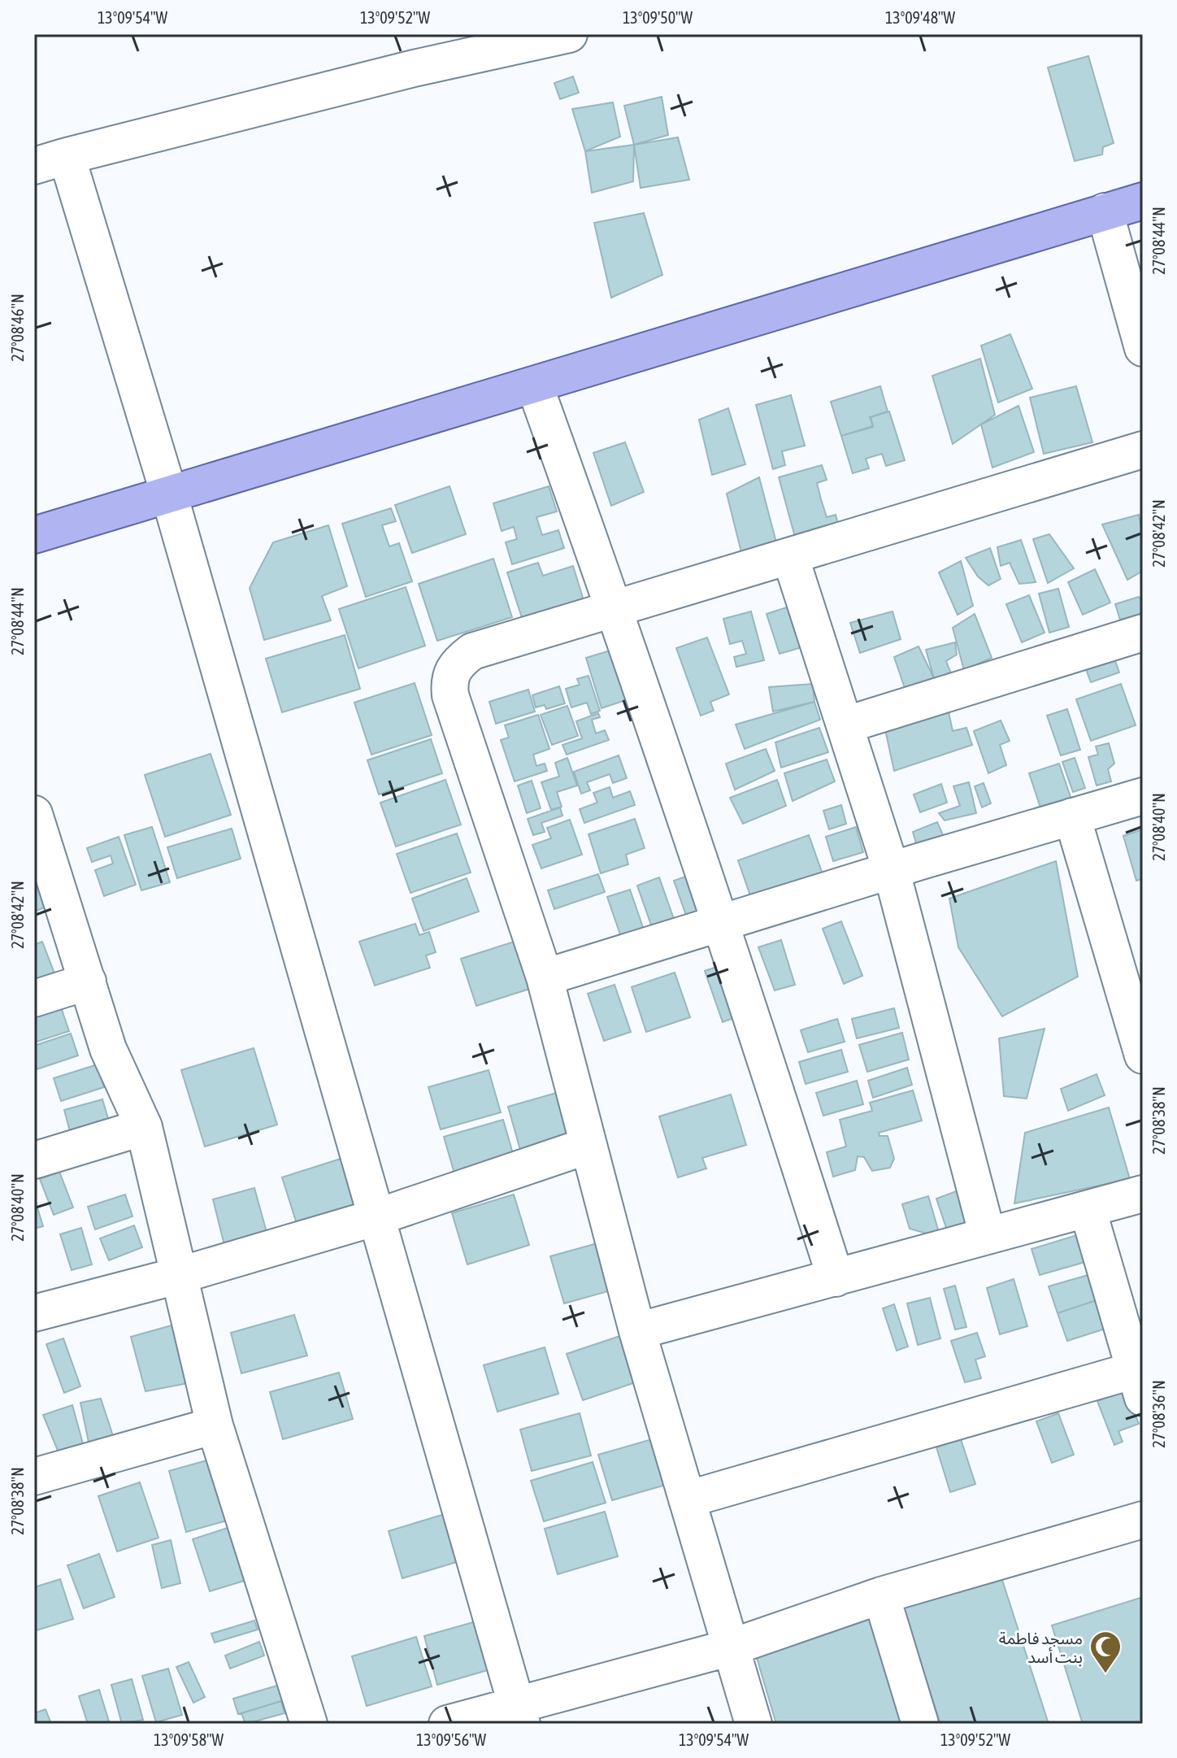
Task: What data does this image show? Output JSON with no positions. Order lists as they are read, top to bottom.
{
  "places": {
    "mosque": ["مسجد فاطمة بنت أسد"]
  },
  "coordinates": [
    "13°09'54\"W",
    "13°09'52\"W",
    "13°09'50\"W",
    "13°09'48\"W",
    "27°08'44\"N",
    "27°08'46\"N",
    "27°08'42\"N",
    "27°08'40\"N",
    "27°08'38\"N",
    "27°08'36\"N",
    "13°09'58\"W",
    "13°09'56\"W"
  ]
}
